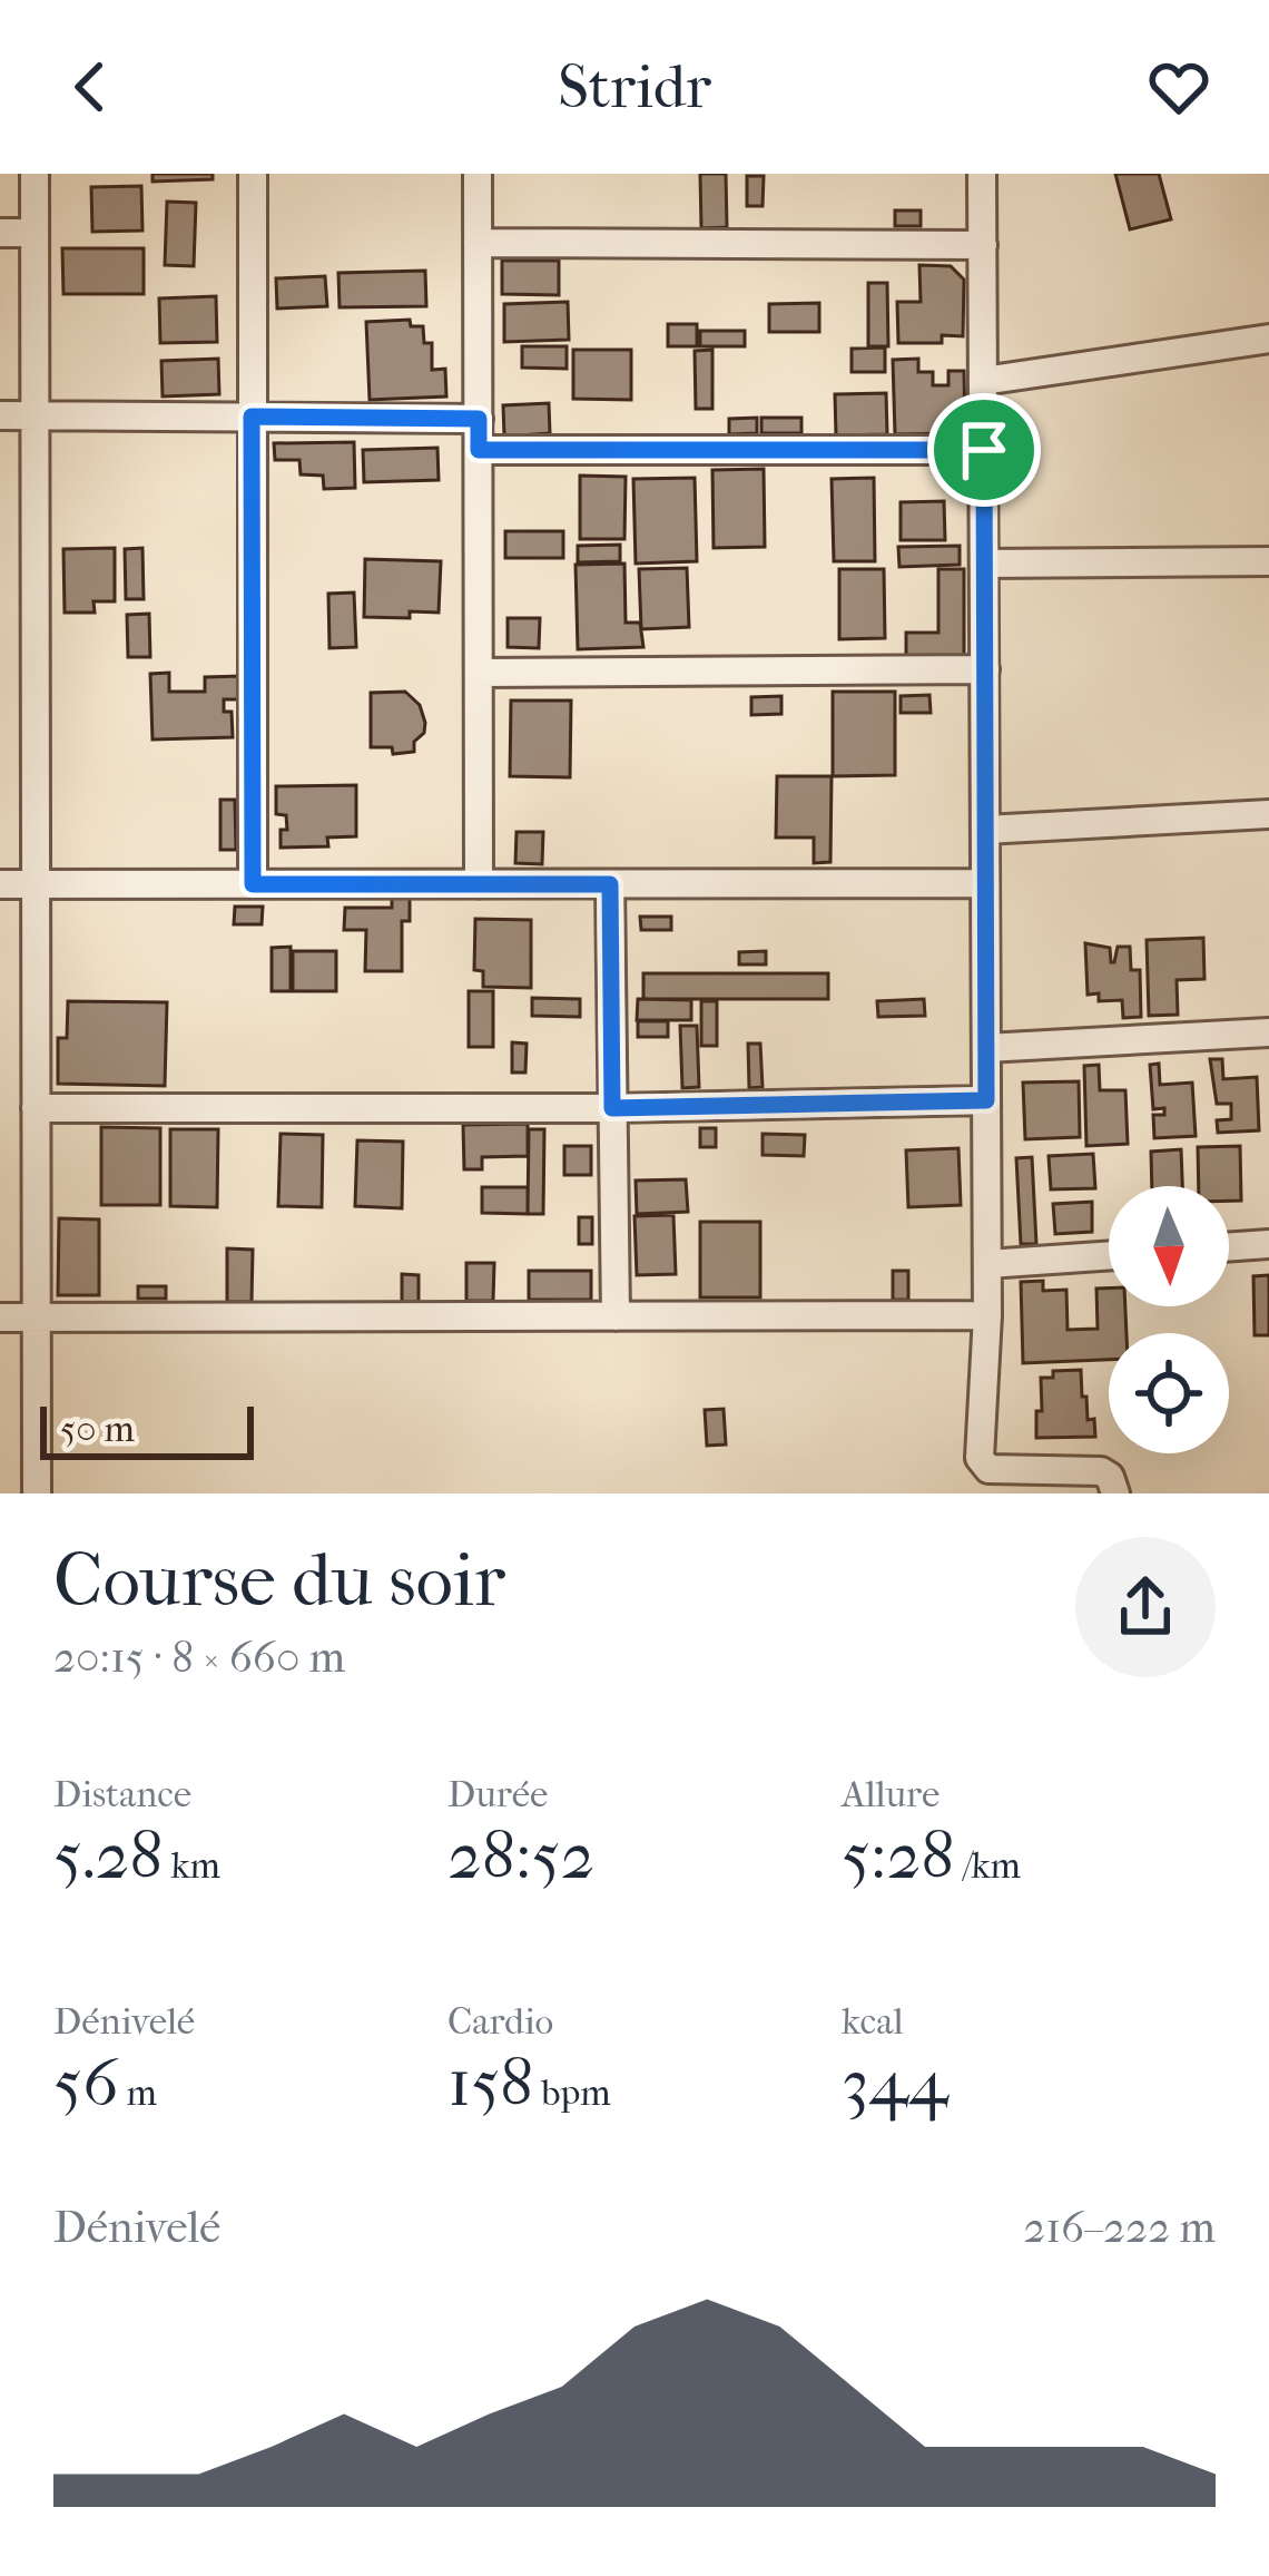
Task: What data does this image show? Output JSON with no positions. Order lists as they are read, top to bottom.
{
  "scale_bar": "50 m",
  "north": "bottom",
  "page": {
    "header": "Stridr",
    "scale": "50 m",
    "heading": ["Course du soir", "20:15 · 8 × 660 m"],
    "stats": [
      ["Distance", "5.28 km"],
      ["Durée", "28:52"],
      ["Allure", "5:28 /km"],
      ["Dénivelé", "56 m"],
      ["Cardio", "158 bpm"],
      ["kcal", "344"]
    ],
    "chart": ["Dénivelé", "216–222 m"]
  }
}
